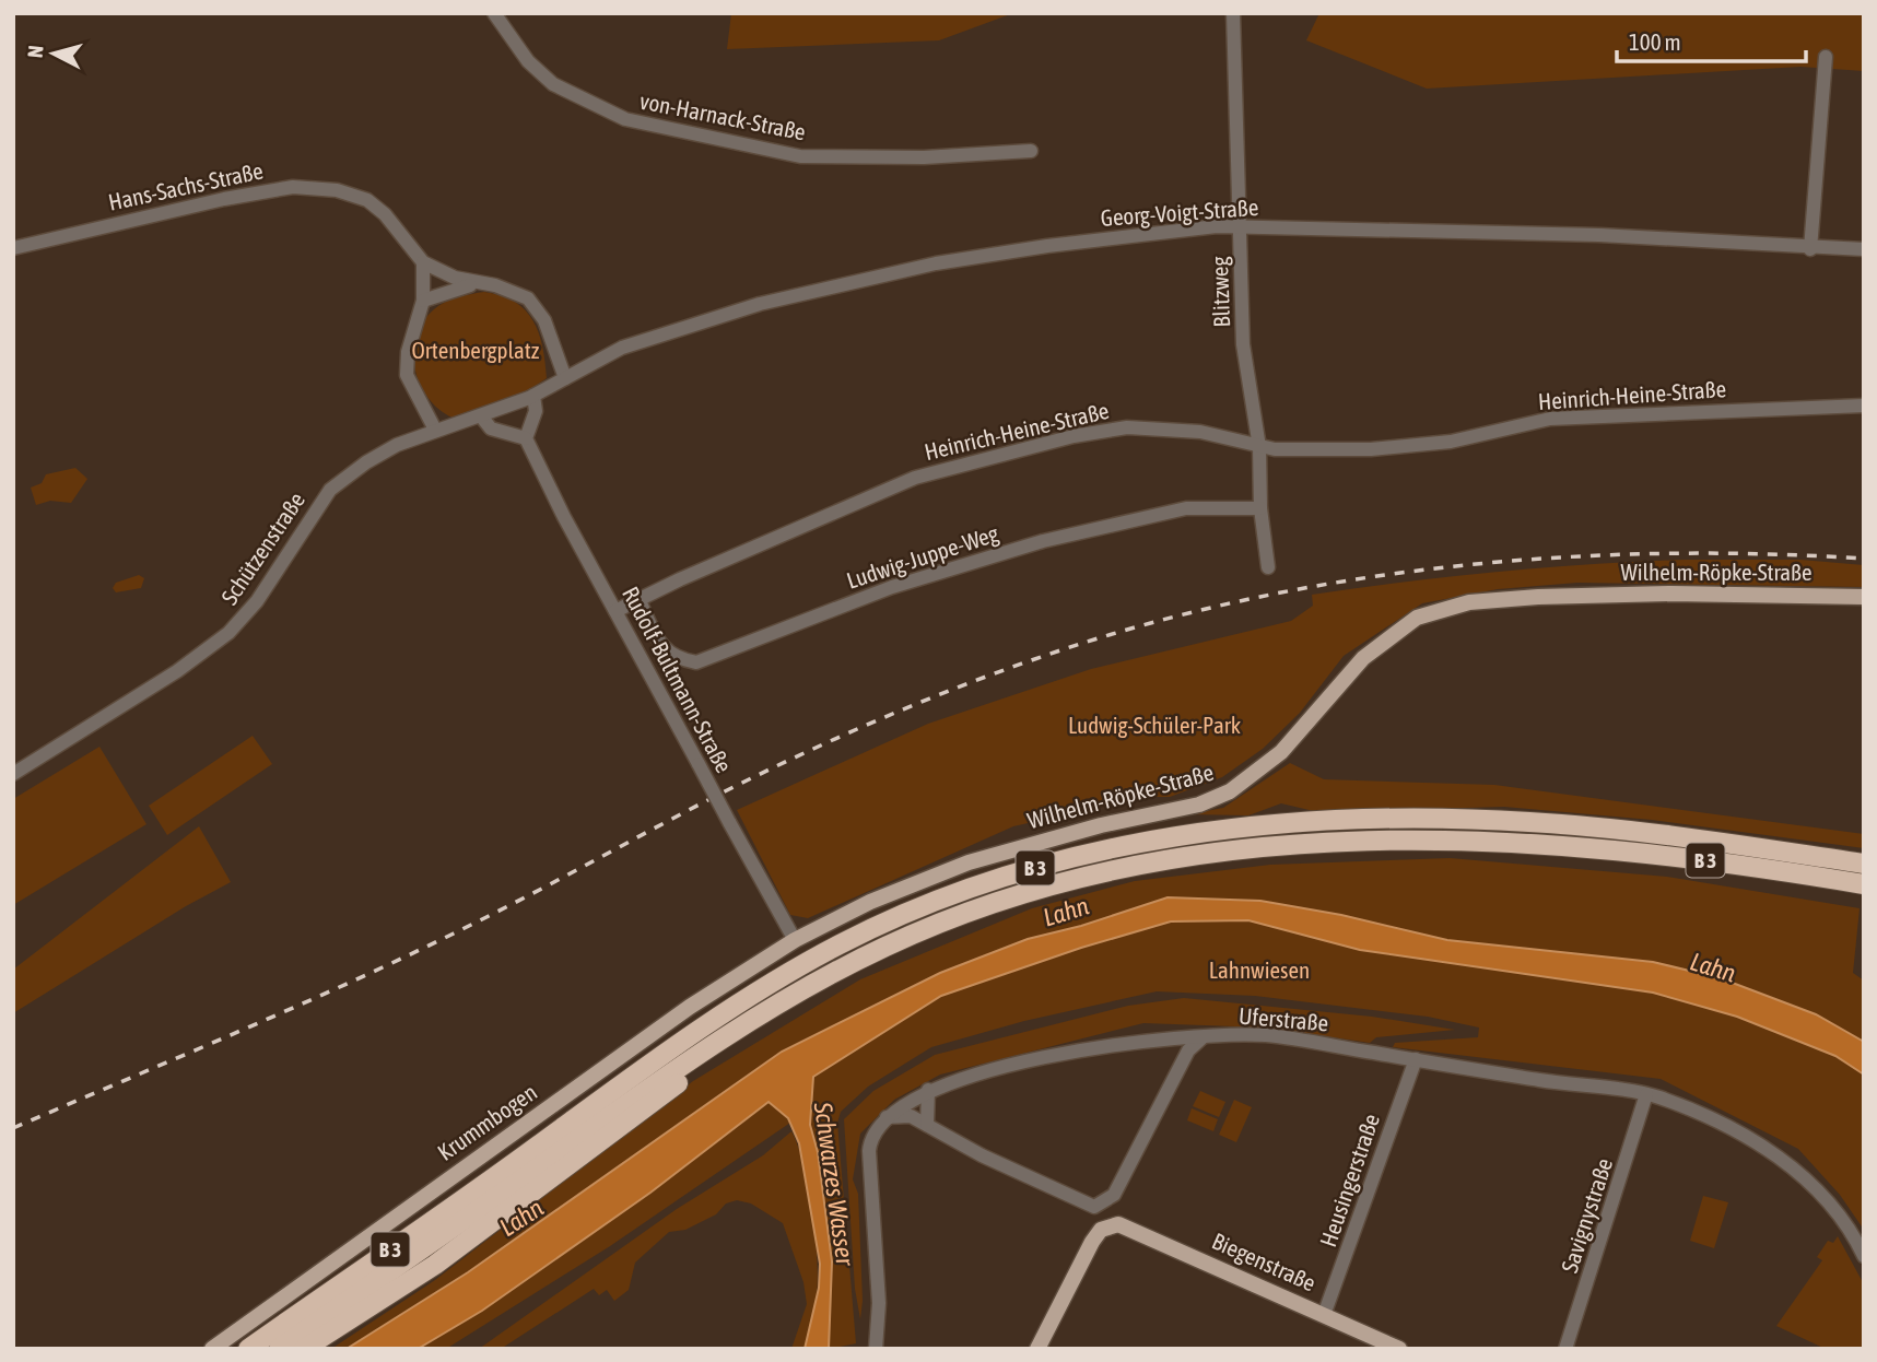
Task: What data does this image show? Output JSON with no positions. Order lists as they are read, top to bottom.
{
  "streets": {
    "highway": ["B 3"],
    "main road": ["Wilhelm-Röpke-Straße", "Krummbogen", "Biegenstraße"],
    "street": [
      "von-Harnack-Straße",
      "Hans-Sachs-Straße",
      "Georg-Voigt-Straße",
      "Blitzweg",
      "Heinrich-Heine-Straße",
      "Schützenstraße",
      "Ludwig-Juppe-Weg",
      "Rudolf-Bultmann-Straße",
      "Uferstraße",
      "Heusingerstraße",
      "Savignystraße"
    ]
  },
  "crossings": [
    ["Georg-Voigt-Straße", "Blitzweg"],
    ["Georg-Voigt-Straße", "Schützenstraße"],
    ["Blitzweg", "Heinrich-Heine-Straße"],
    ["Blitzweg", "Ludwig-Juppe-Weg"],
    ["Heinrich-Heine-Straße", "Ludwig-Juppe-Weg"],
    ["Heinrich-Heine-Straße", "Rudolf-Bultmann-Straße"],
    ["Wilhelm-Röpke-Straße", "Rudolf-Bultmann-Straße"],
    ["Wilhelm-Röpke-Straße", "Krummbogen"],
    ["Rudolf-Bultmann-Straße", "Krummbogen"],
    ["Uferstraße", "Heusingerstraße"],
    ["Uferstraße", "Savignystraße"],
    ["Heusingerstraße", "Biegenstraße"]
  ],
  "water": ["Lahn", "Schwarzes Wasser"],
  "parks": ["Ortenbergplatz", "Ludwig-Schüler-Park", "Lahnwiesen"],
  "scale_bar": "100 m",
  "north": "left"
}
